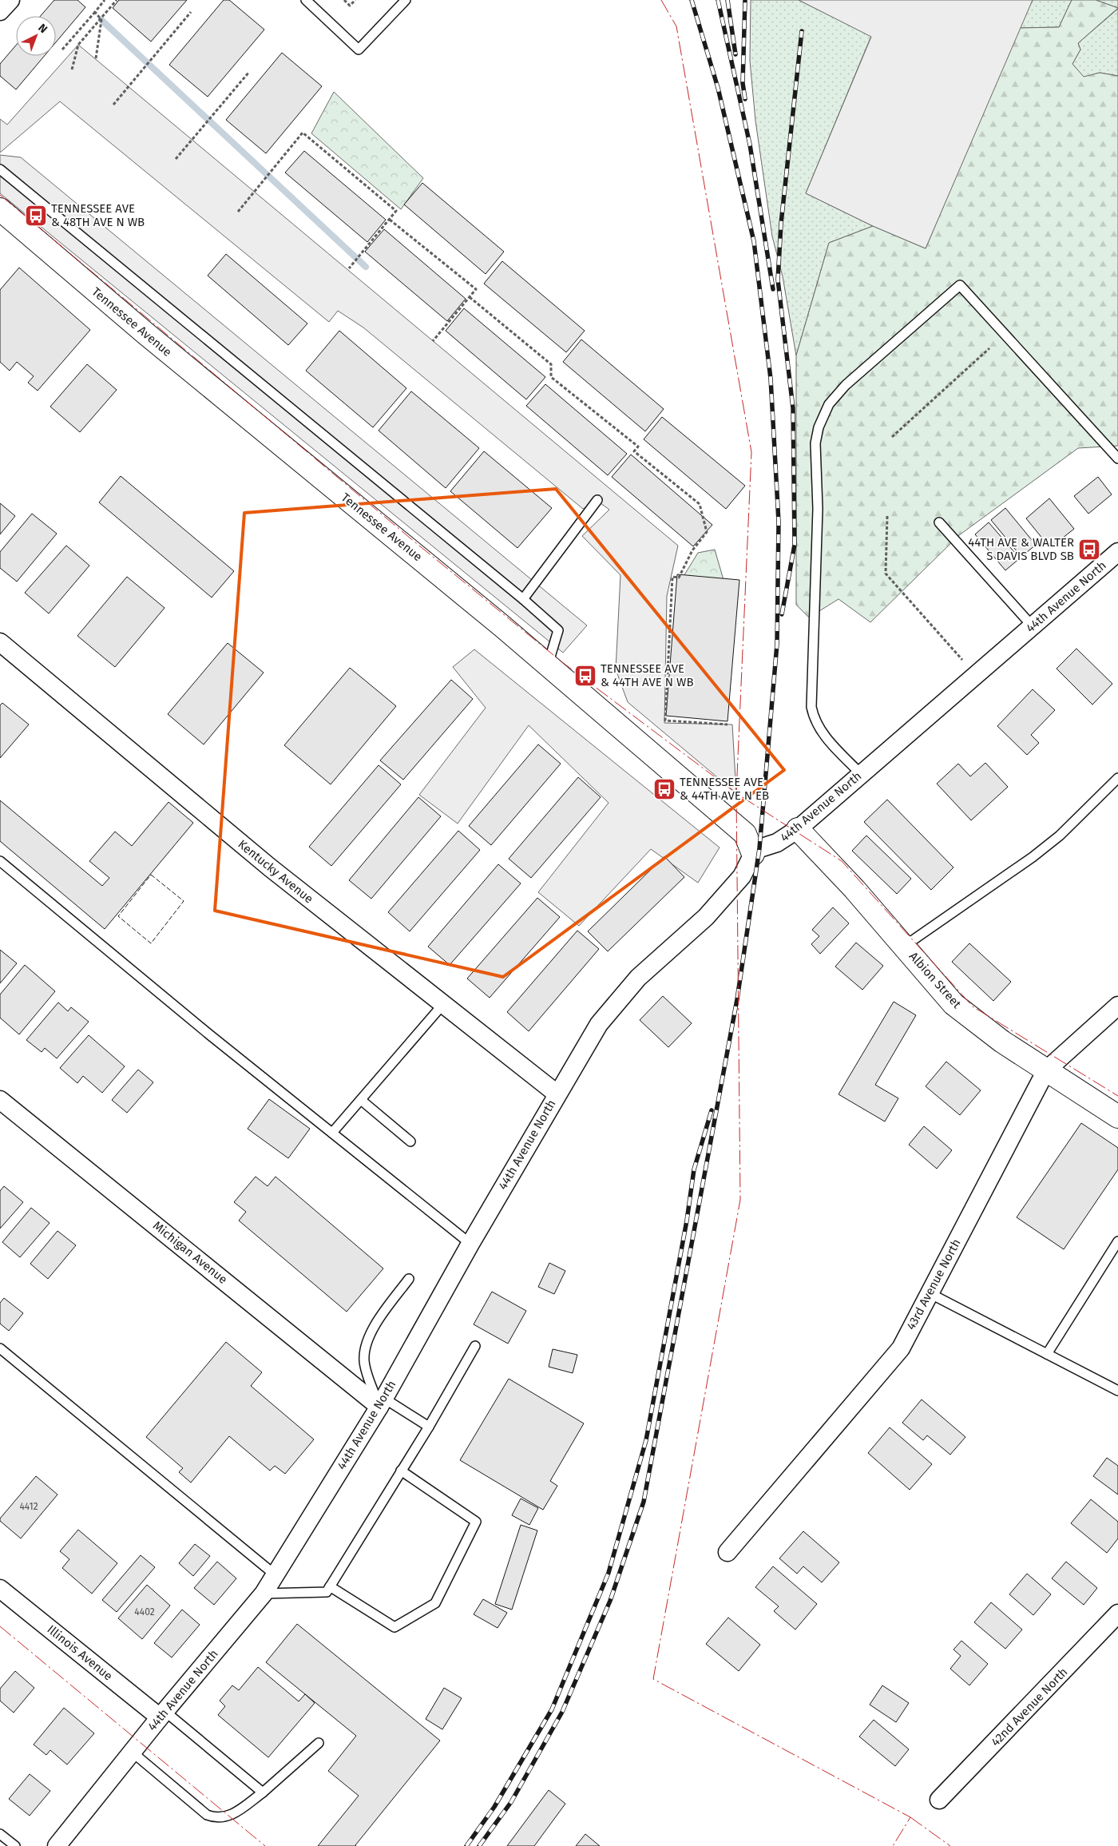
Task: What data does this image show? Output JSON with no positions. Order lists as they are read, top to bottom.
{
  "streets": {
    "street": [
      "Tennessee Avenue",
      "44th Avenue North",
      "Kentucky Avenue",
      "Albion Street",
      "Michigan Avenue",
      "43rd Avenue North",
      "Illinois Avenue",
      "42nd Avenue North"
    ]
  },
  "crossings": [
    ["Tennessee Avenue", "44th Avenue North"],
    ["44th Avenue North", "Kentucky Avenue"],
    ["44th Avenue North", "Albion Street"],
    ["44th Avenue North", "Michigan Avenue"],
    ["44th Avenue North", "Illinois Avenue"],
    ["Albion Street", "43rd Avenue North"]
  ],
  "places": {
    "bus stop": [
      "TENNESSEE AVE & 48TH AVE N WB",
      "44TH AVE & WALTER S DAVIS BLVD SB",
      "TENNESSEE AVE & 44TH AVE N WB",
      "TENNESSEE AVE & 44TH AVE N EB"
    ]
  },
  "house_numbers": ["4412", "4402"],
  "north": "top right"
}
